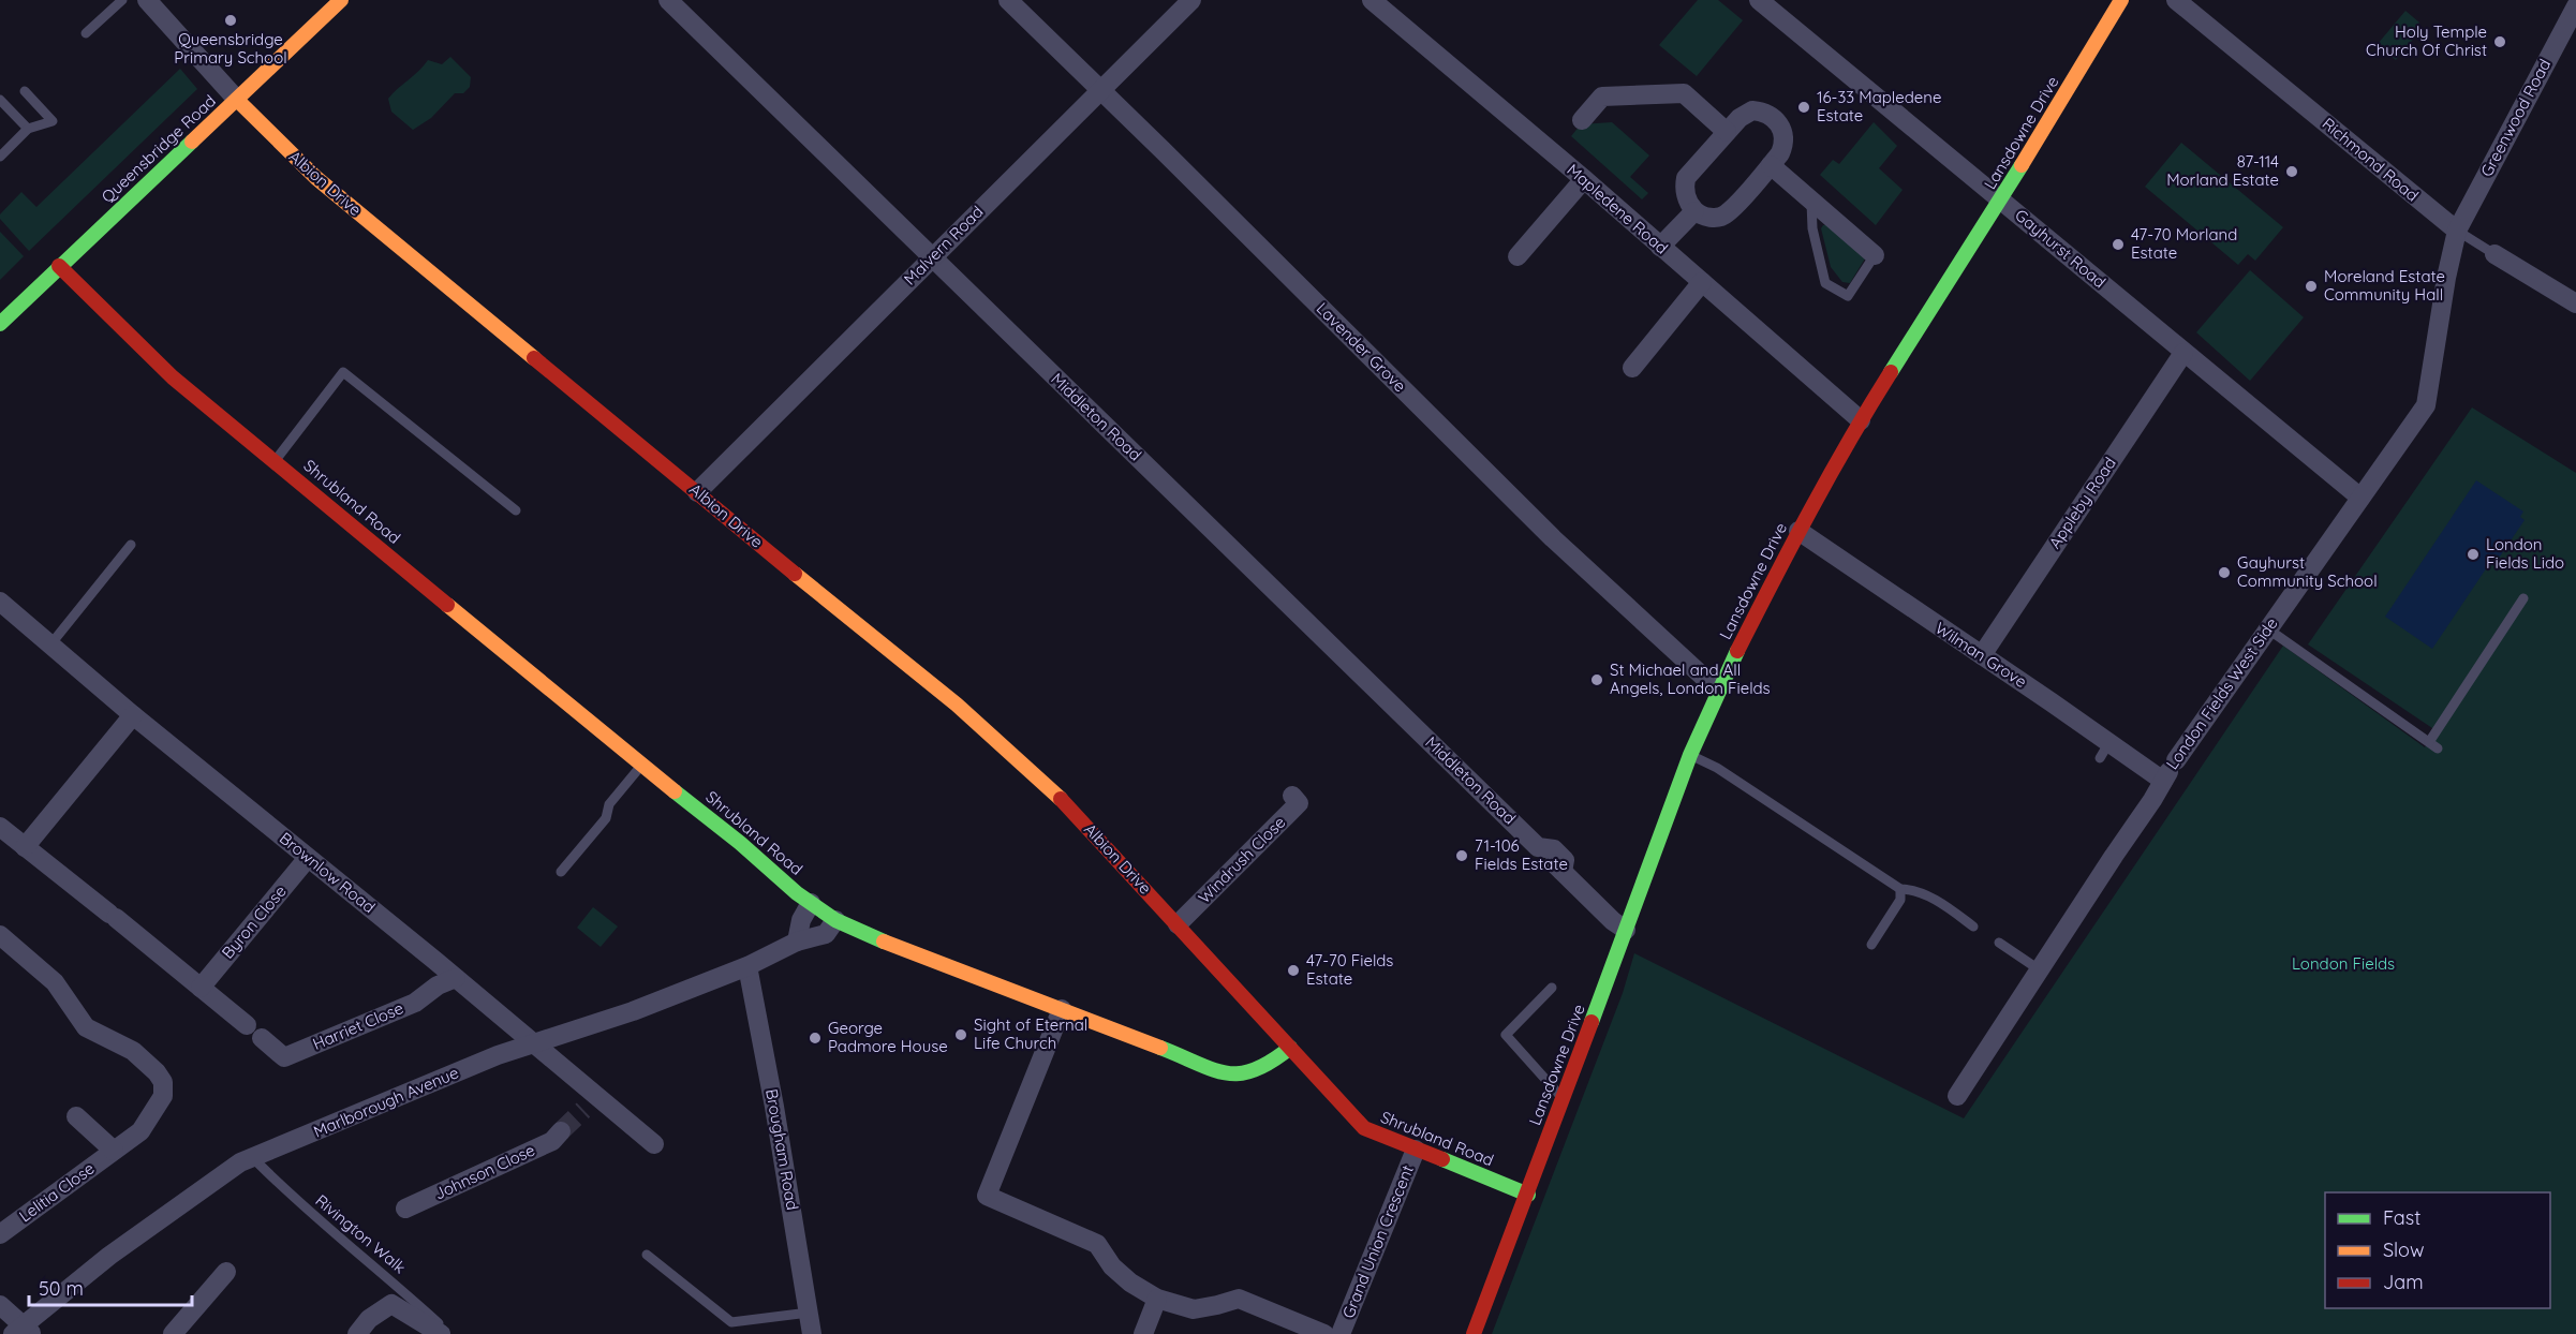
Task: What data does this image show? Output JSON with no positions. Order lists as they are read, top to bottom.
{
  "streets": {
    "street": [
      "Greenwood Road",
      "Lansdowne Drive",
      "Queensbridge Road",
      "Richmond Road",
      "Albion Drive",
      "Mapledene Road",
      "Malvern Road",
      "Gayhurst Road",
      "Lavender Grove",
      "Middleton Road",
      "Shrubland Road",
      "Appleby Road",
      "Wilman Grove",
      "London Fields West Side",
      "Windrush Close",
      "Brownlow Road",
      "Byron Close",
      "Harriet Close",
      "Marlborough Avenue",
      "Brougham Road",
      "Johnson Close",
      "Lelitia Close",
      "Grand Union Crescent"
    ],
    "lane": ["Rivington Walk"]
  },
  "crossings": [
    ["Greenwood Road", "Richmond Road"],
    ["Greenwood Road", "London Fields West Side"],
    ["Lansdowne Drive", "Mapledene Road"],
    ["Lansdowne Drive", "Gayhurst Road"],
    ["Lansdowne Drive", "Lavender Grove"],
    ["Lansdowne Drive", "Middleton Road"],
    ["Lansdowne Drive", "Shrubland Road"],
    ["Lansdowne Drive", "Wilman Grove"],
    ["Queensbridge Road", "Albion Drive"],
    ["Queensbridge Road", "Shrubland Road"],
    ["Richmond Road", "London Fields West Side"],
    ["Albion Drive", "Malvern Road"],
    ["Albion Drive", "Shrubland Road"],
    ["Albion Drive", "Windrush Close"],
    ["Malvern Road", "Lavender Grove"],
    ["Malvern Road", "Middleton Road"],
    ["Gayhurst Road", "Appleby Road"],
    ["Gayhurst Road", "London Fields West Side"],
    ["Shrubland Road", "Marlborough Avenue"],
    ["Shrubland Road", "Grand Union Crescent"],
    ["Appleby Road", "Wilman Grove"],
    ["Wilman Grove", "London Fields West Side"],
    ["Brownlow Road", "Byron Close"],
    ["Brownlow Road", "Harriet Close"],
    ["Brownlow Road", "Marlborough Avenue"],
    ["Byron Close", "Harriet Close"],
    ["Marlborough Avenue", "Brougham Road"],
    ["Marlborough Avenue", "Rivington Walk"]
  ],
  "parks": ["London Fields"],
  "places": [
    "Queensbridge Primary School",
    "Holy Temple Church Of Christ",
    "16-33 Mapledene Estate",
    "87-114 Morland Estate",
    "47-70 Morland Estate",
    "Moreland Estate Community Hall",
    "London Fields Lido",
    "Gayhurst Community School",
    "St Michael and All Angels, London Fields",
    "71-106 Fields Estate",
    "47-70 Fields Estate",
    "Sight of Eternal Life Church",
    "George Padmore House"
  ],
  "legend": ["Fast", "Slow", "Jam"],
  "scale_bar": "50 m"
}
